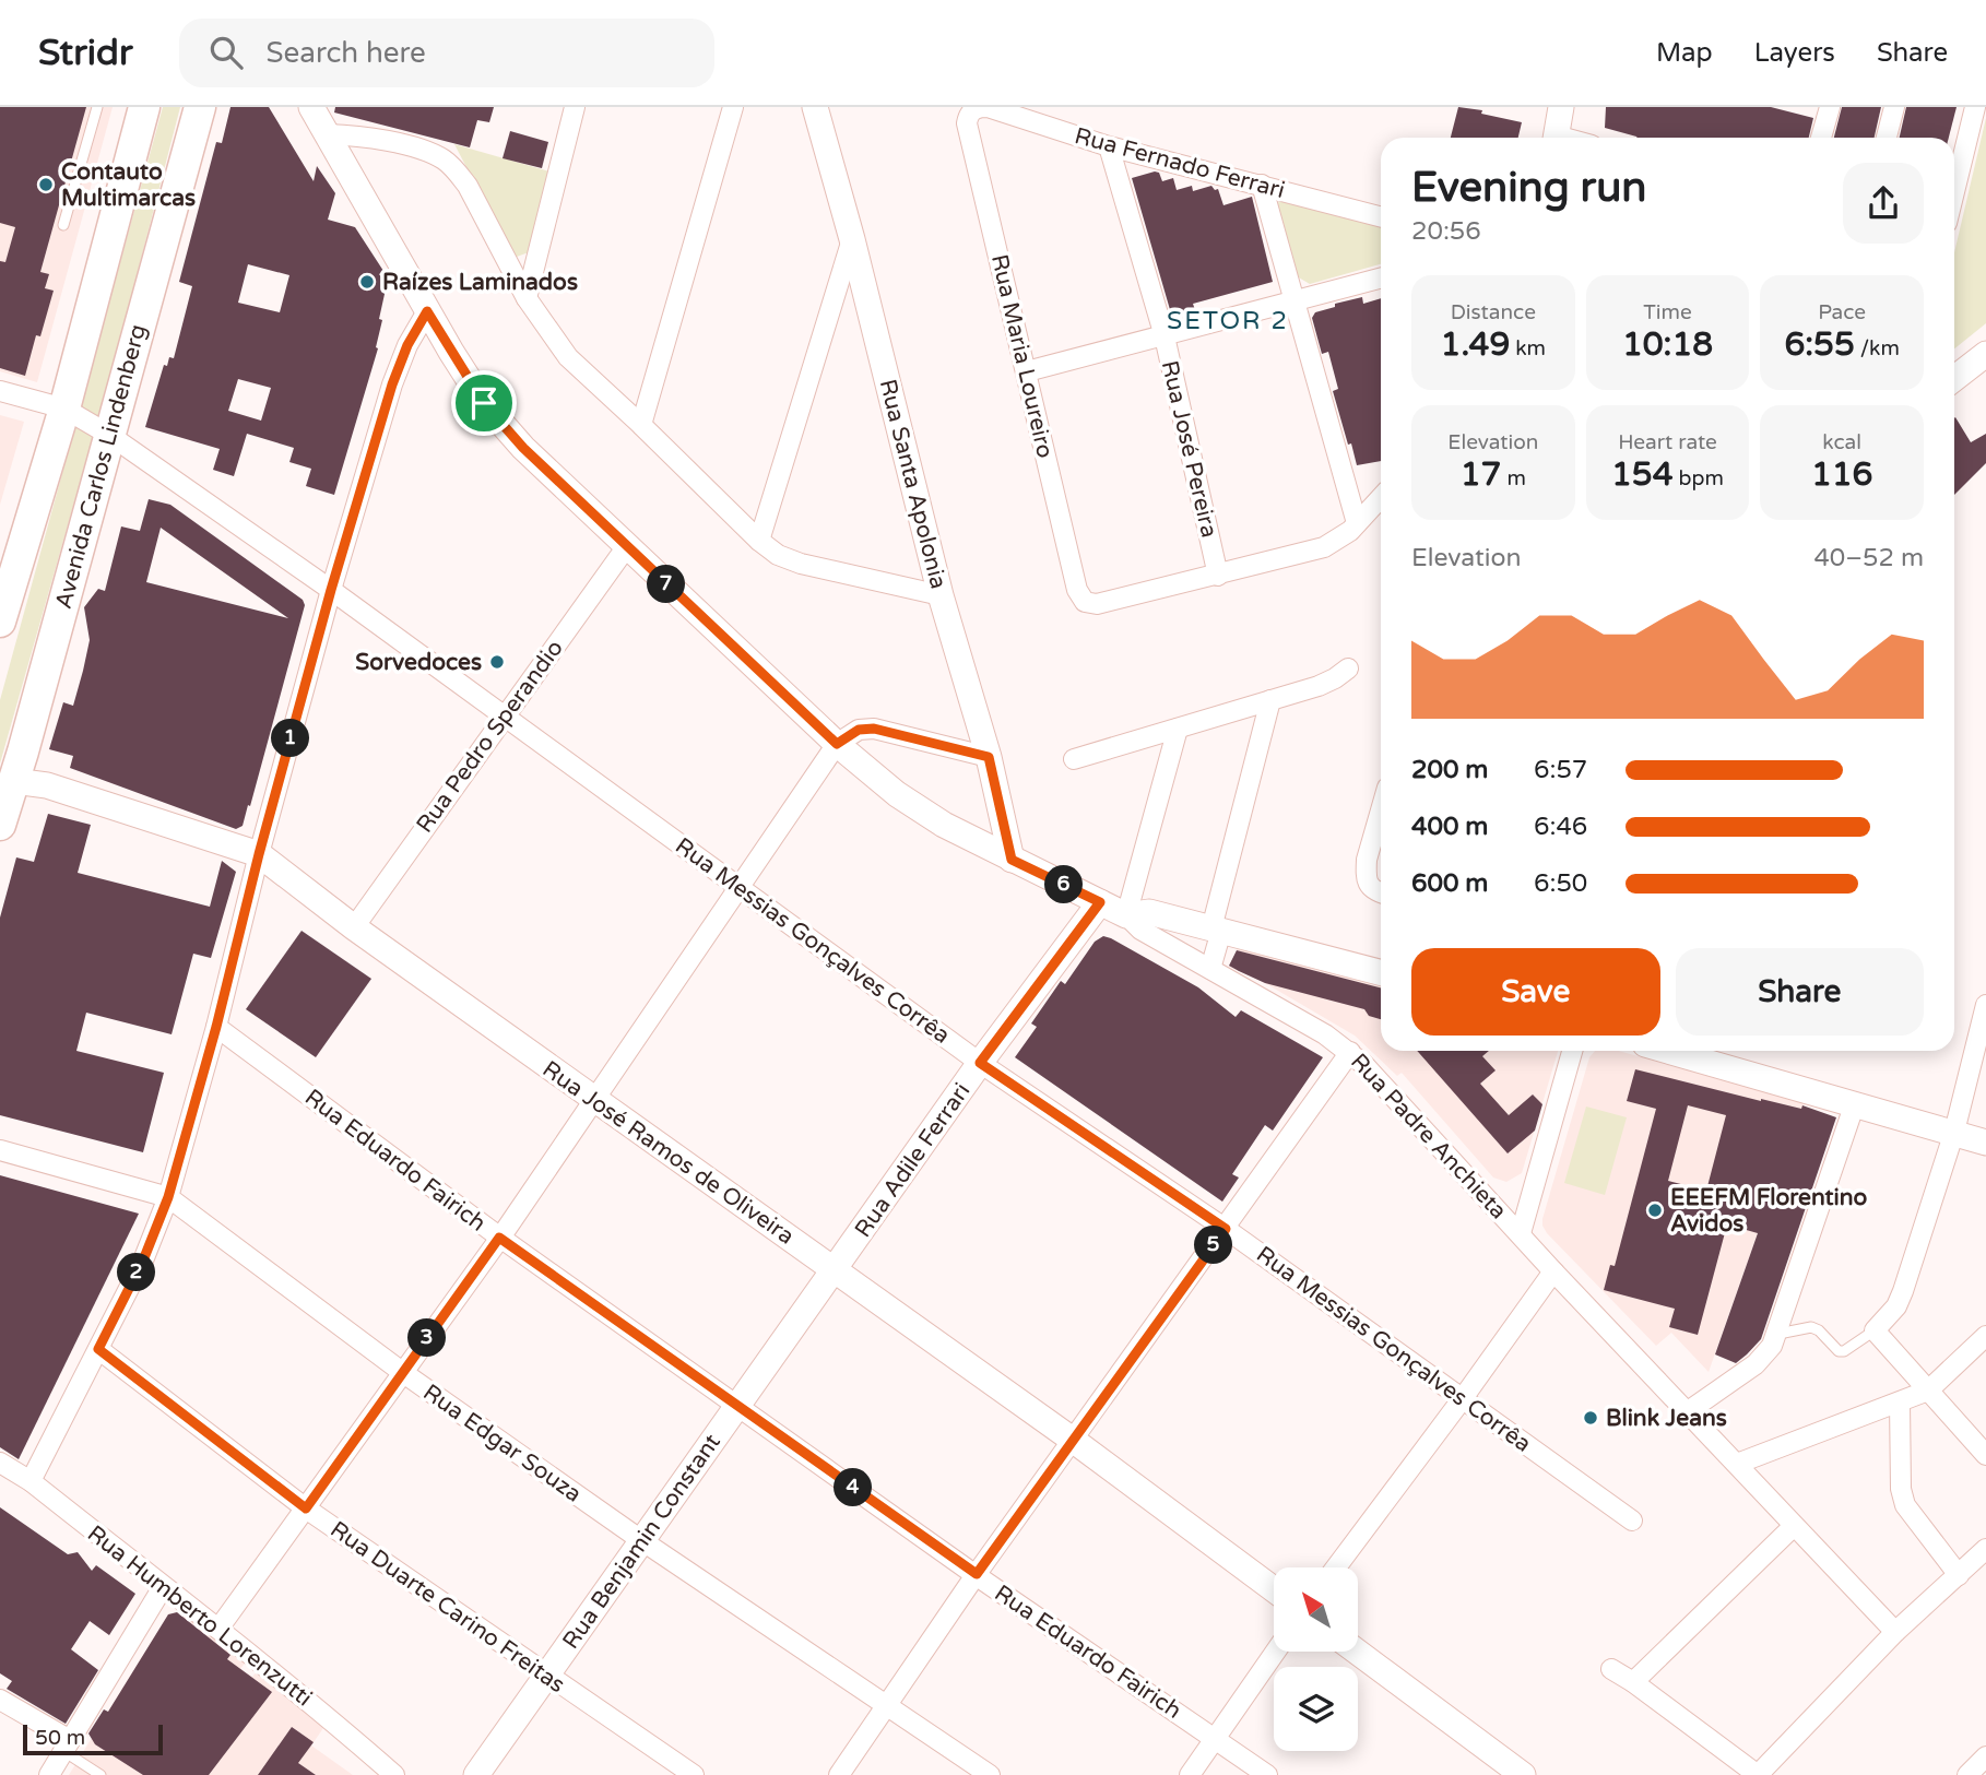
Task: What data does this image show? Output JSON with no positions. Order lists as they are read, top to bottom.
{
  "streets": {
    "main road": ["Avenida Carlos Lindenberg"],
    "street": [
      "Rua Fernado Ferrari",
      "Rua Maria Loureiro",
      "Rua José Pereira",
      "Rua Santa Apolonia",
      "Rua Pedro Sperandio",
      "Rua Messias Gonçalves Corrêa",
      "Rua Padre Anchieta",
      "Rua José Ramos de Oliveira",
      "Rua Eduardo Fairich",
      "Rua Adile Ferrari",
      "Rua Edgar Souza",
      "Rua Benjamin Constant",
      "Rua Duarte Carino Freitas",
      "Rua Humberto Lorenzutti"
    ]
  },
  "crossings": [
    ["Rua Fernado Ferrari", "Rua Maria Loureiro"],
    ["Rua Fernado Ferrari", "Rua José Pereira"],
    ["Rua Maria Loureiro", "Rua José Pereira"],
    ["Avenida Carlos Lindenberg", "Rua Messias Gonçalves Corrêa"],
    ["Avenida Carlos Lindenberg", "Rua José Ramos de Oliveira"],
    ["Rua Pedro Sperandio", "Rua Messias Gonçalves Corrêa"],
    ["Rua Pedro Sperandio", "Rua José Ramos de Oliveira"],
    ["Rua Messias Gonçalves Corrêa", "Rua Adile Ferrari"],
    ["Rua José Ramos de Oliveira", "Rua Adile Ferrari"],
    ["Rua José Ramos de Oliveira", "Rua Benjamin Constant"],
    ["Rua Eduardo Fairich", "Rua Benjamin Constant"],
    ["Rua Adile Ferrari", "Rua Benjamin Constant"],
    ["Rua Edgar Souza", "Rua Benjamin Constant"],
    ["Rua Benjamin Constant", "Rua Duarte Carino Freitas"]
  ],
  "districts": ["SETOR 2"],
  "places": [
    "Contauto Multimarcas",
    "Raízes Laminados",
    "Sorvedoces",
    "EEEFM Florentino Avidos",
    "Blink Jeans"
  ],
  "scale_bar": "50 m",
  "north": "top left",
  "page": {
    "header": "Stridr",
    "search": "Search here",
    "nav": ["Map", "Layers", "Share"],
    "heading": ["Evening run", "20:56"],
    "stats": [
      ["Distance", "1.49 km"],
      ["Time", "10:18"],
      ["Pace", "6:55 /km"],
      ["Elevation", "17 m"],
      ["Heart rate", "154 bpm"],
      ["kcal", "116"]
    ],
    "chart": ["Elevation", "40–52 m"],
    "pins": [
      "7",
      "1",
      "6",
      "5",
      "2",
      "3",
      "4"
    ],
    "list": [
      {
        "name": "200 m",
        "note": "6:57"
      },
      {
        "name": "400 m",
        "note": "6:46"
      },
      {
        "name": "600 m",
        "note": "6:50"
      }
    ],
    "buttons": ["Save", "Share"],
    "scale": "50 m"
  }
}
